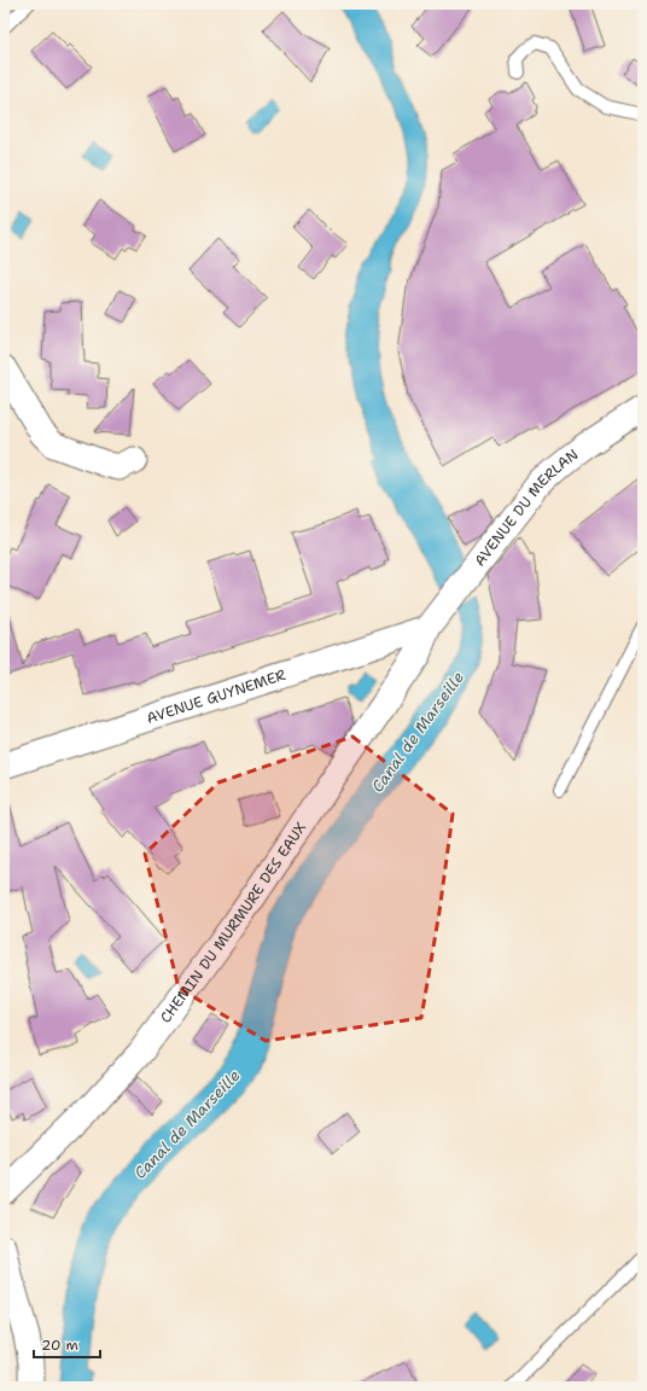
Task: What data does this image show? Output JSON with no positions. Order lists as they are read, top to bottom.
{
  "streets": {
    "street": ["AVENUE DU MERLAN", "AVENUE GUYNEMER", "CHEMIN DU MURMURE DES EAUX"]
  },
  "crossings": [
    ["AVENUE DU MERLAN", "AVENUE GUYNEMER"],
    ["AVENUE DU MERLAN", "CHEMIN DU MURMURE DES EAUX"],
    ["AVENUE GUYNEMER", "CHEMIN DU MURMURE DES EAUX"]
  ],
  "water": ["Canal de Marseille"],
  "scale_bar": "20 m"
}
